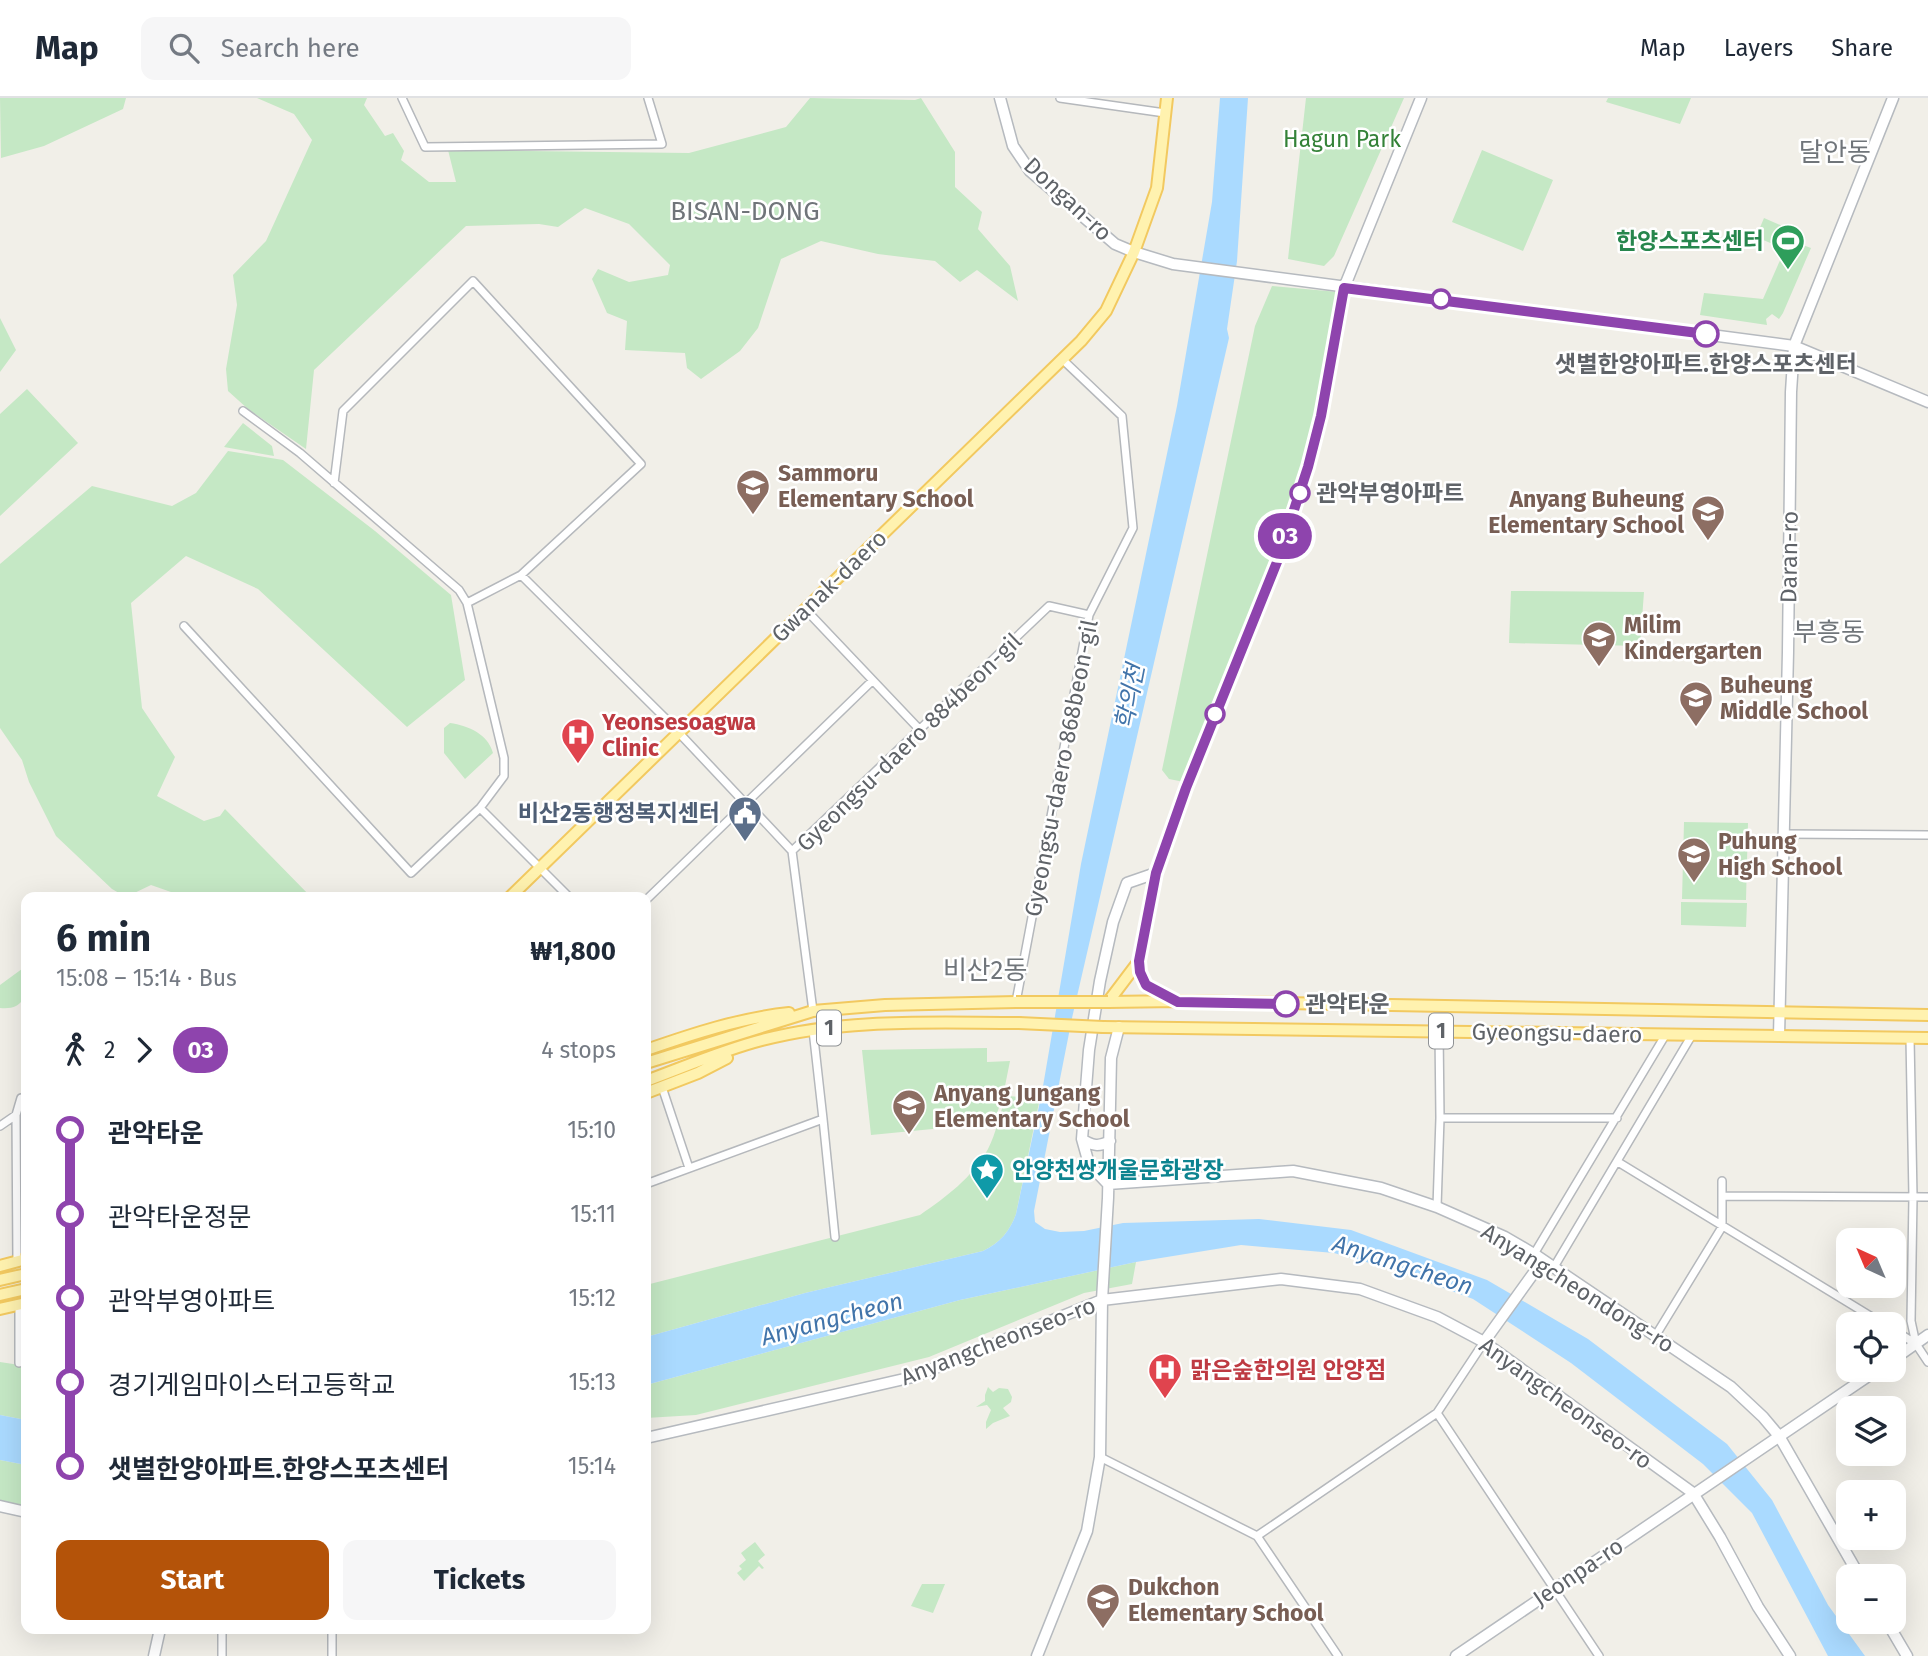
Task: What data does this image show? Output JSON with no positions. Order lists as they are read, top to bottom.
{
  "streets": {
    "main road": ["Gwanak-daero", "1", "Gyeongsu-daero"],
    "street": [
      "Dongan-ro",
      "Daran-ro",
      "Gyeongsu-daero 884beon-gil",
      "Gyeongsu-daero 868beon-gil",
      "Anyangcheondong-ro",
      "Anyangcheonseo-ro",
      "Jeonpa-ro"
    ]
  },
  "crossings": [
    ["Dongan-ro", "Gwanak-daero"],
    ["Daran-ro", "Gyeongsu-daero"],
    ["Gwanak-daero", "Gyeongsu-daero 868beon-gil"],
    ["Gyeongsu-daero 884beon-gil", "Gyeongsu-daero 868beon-gil"],
    ["Gyeongsu-daero 884beon-gil", "1"],
    ["Gyeongsu-daero 868beon-gil", "1"],
    ["1", "Gyeongsu-daero"],
    ["Anyangcheondong-ro", "Jeonpa-ro"],
    ["Anyangcheonseo-ro", "Jeonpa-ro"]
  ],
  "districts": [
    "달안동",
    "BISAN-DONG",
    "부흥동",
    "비산2동"
  ],
  "water": ["학의천", "Anyangcheon"],
  "parks": ["Hagun Park"],
  "places": {
    "sports": ["한양스포츠센터"],
    "other": ["샛별한양아파트.한양스포츠센터", "관악부영아파트", "관악타운"],
    "school or university": [
      "Sammoru Elementary School",
      "Anyang Buheung Elementary School",
      "Milim Kindergarten",
      "Buheung Middle School",
      "Puhung High School",
      "Anyang Jungang Elementary School",
      "Dukchon Elementary School"
    ],
    "hospital": ["Yeonsesoagwa Clinic", "맑은숲한의원 안양점"],
    "public building": ["비산2동행정복지센터"],
    "place": ["안양천쌍개울문화광장"]
  },
  "lines": ["bus line 03"],
  "north": "top left",
  "page": {
    "header": "Map",
    "search": "Search here",
    "nav": ["Map", "Layers", "Share"],
    "on_map": "03",
    "heading": ["6 min", "15:08 – 15:14 · Bus", "₩1,800"],
    "legs": ["2", "03", "4 stops"],
    "list": [
      {
        "name": "관악타운",
        "value": "15:10"
      },
      {
        "name": "관악타운정문",
        "value": "15:11"
      },
      {
        "name": "관악부영아파트",
        "value": "15:12"
      },
      {
        "name": "경기게임마이스터고등학교",
        "value": "15:13"
      },
      {
        "name": "샛별한양아파트.한양스포츠센터",
        "value": "15:14"
      }
    ],
    "map_buttons": ["+", "−"],
    "buttons": ["Start", "Tickets"]
  }
}
